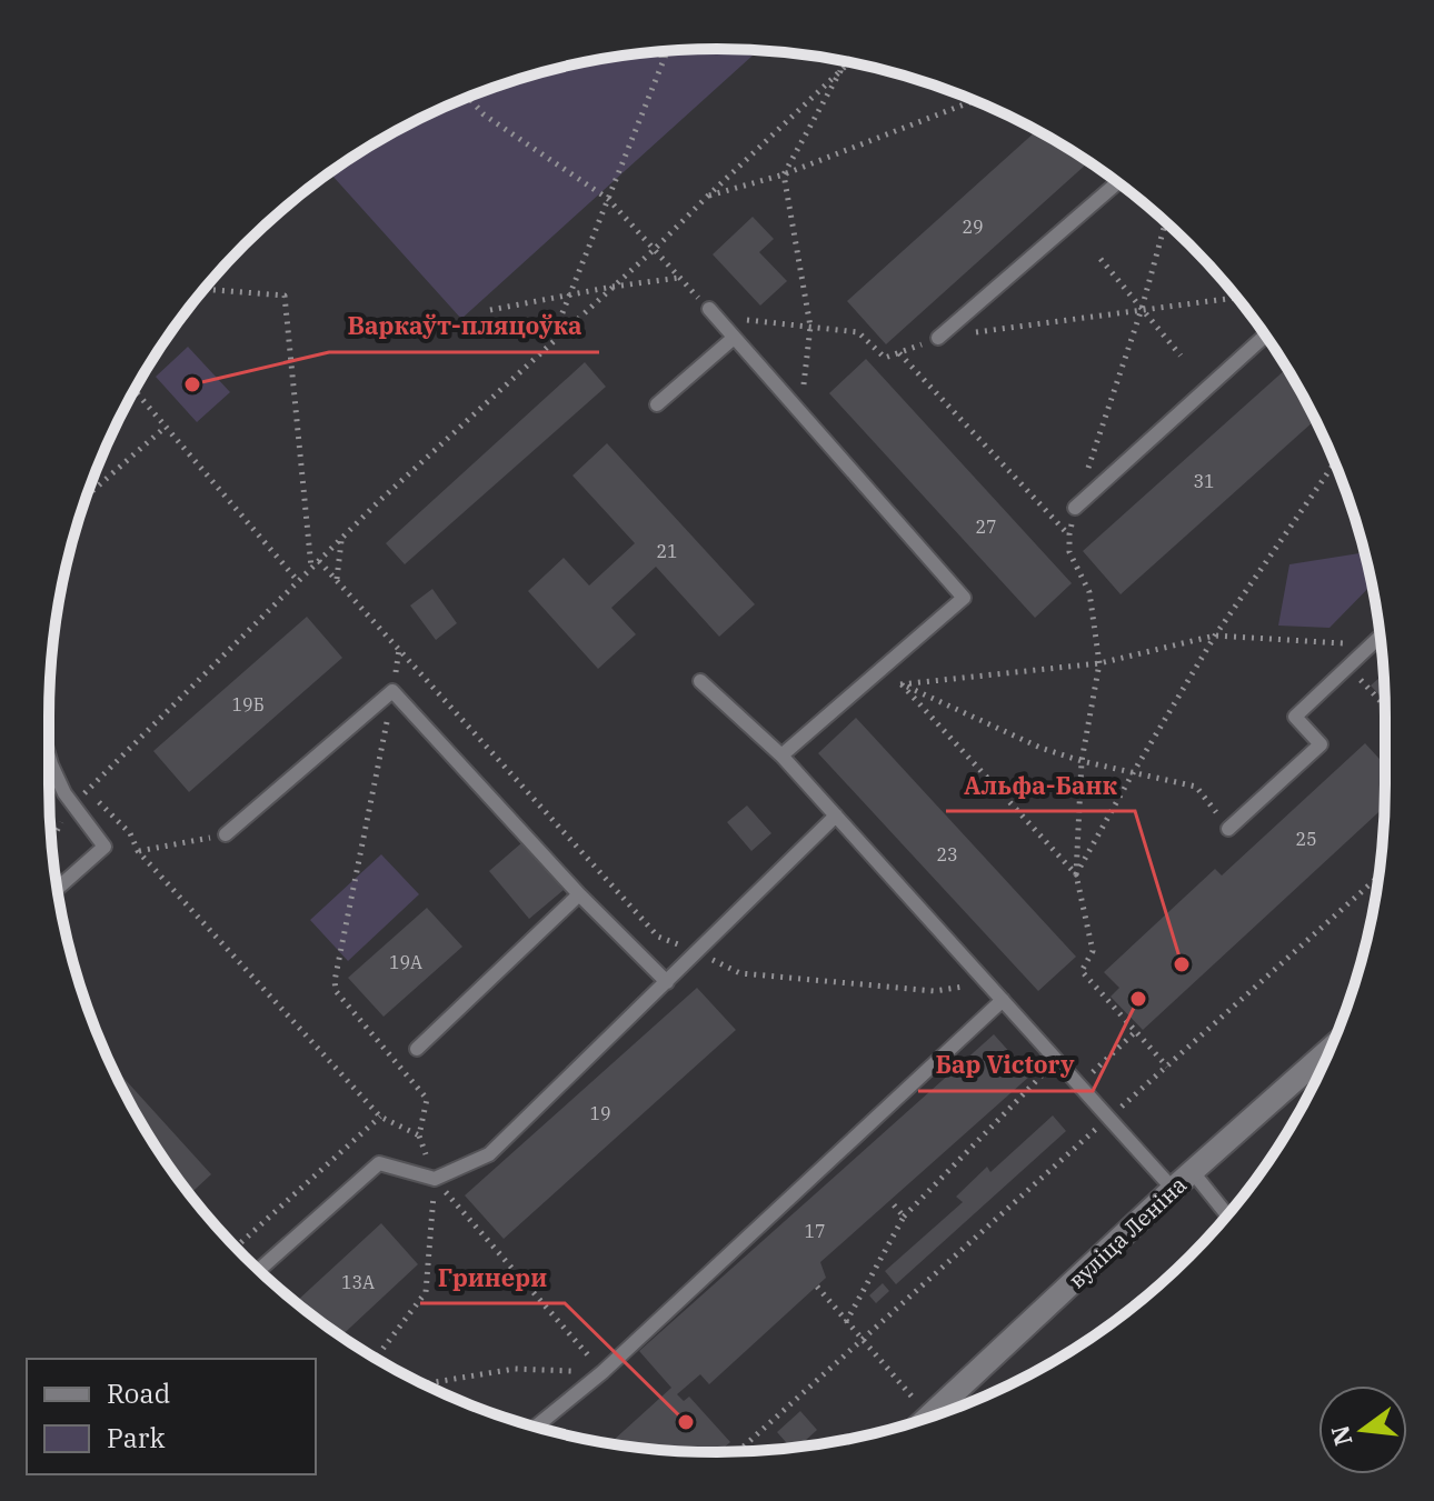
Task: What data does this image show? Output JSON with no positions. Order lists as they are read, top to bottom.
{
  "streets": {
    "main road": ["вуліца Леніна"]
  },
  "places": [
    "Варкаўт-пляцоўка",
    "Альфа-Банк",
    "Бар Victory",
    "Гринери"
  ],
  "house_numbers": [
    "29",
    "31",
    "27",
    "21",
    "19Б",
    "25",
    "23",
    "19А",
    "19",
    "17",
    "13А"
  ],
  "legend": ["Road", "Park"],
  "north": "left"
}
